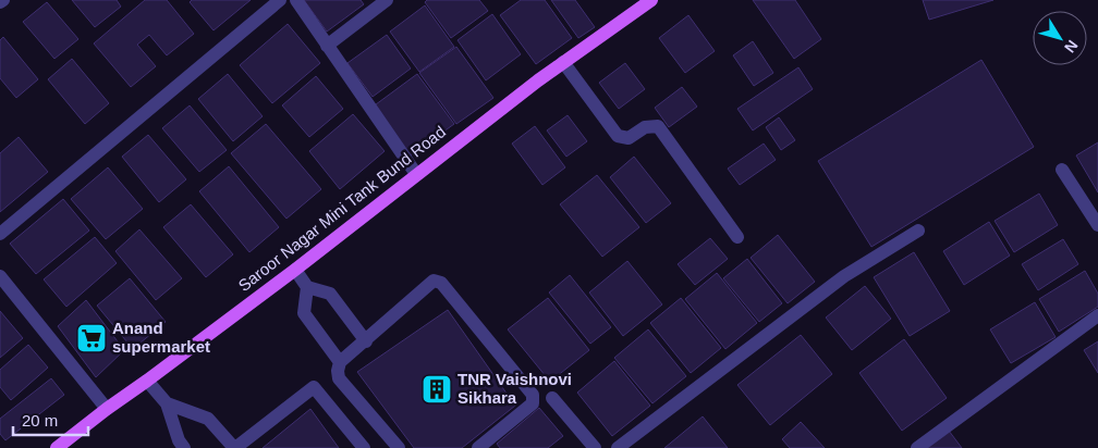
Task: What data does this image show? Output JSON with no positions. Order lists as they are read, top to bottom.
{
  "streets": {
    "main road": ["Saroor Nagar Mini Tank Bund Road"]
  },
  "places": {
    "supermarket": ["Anand supermarket"],
    "building": ["TNR Vaishnovi Sikhara"]
  },
  "scale_bar": "20 m",
  "north": "bottom right"
}
